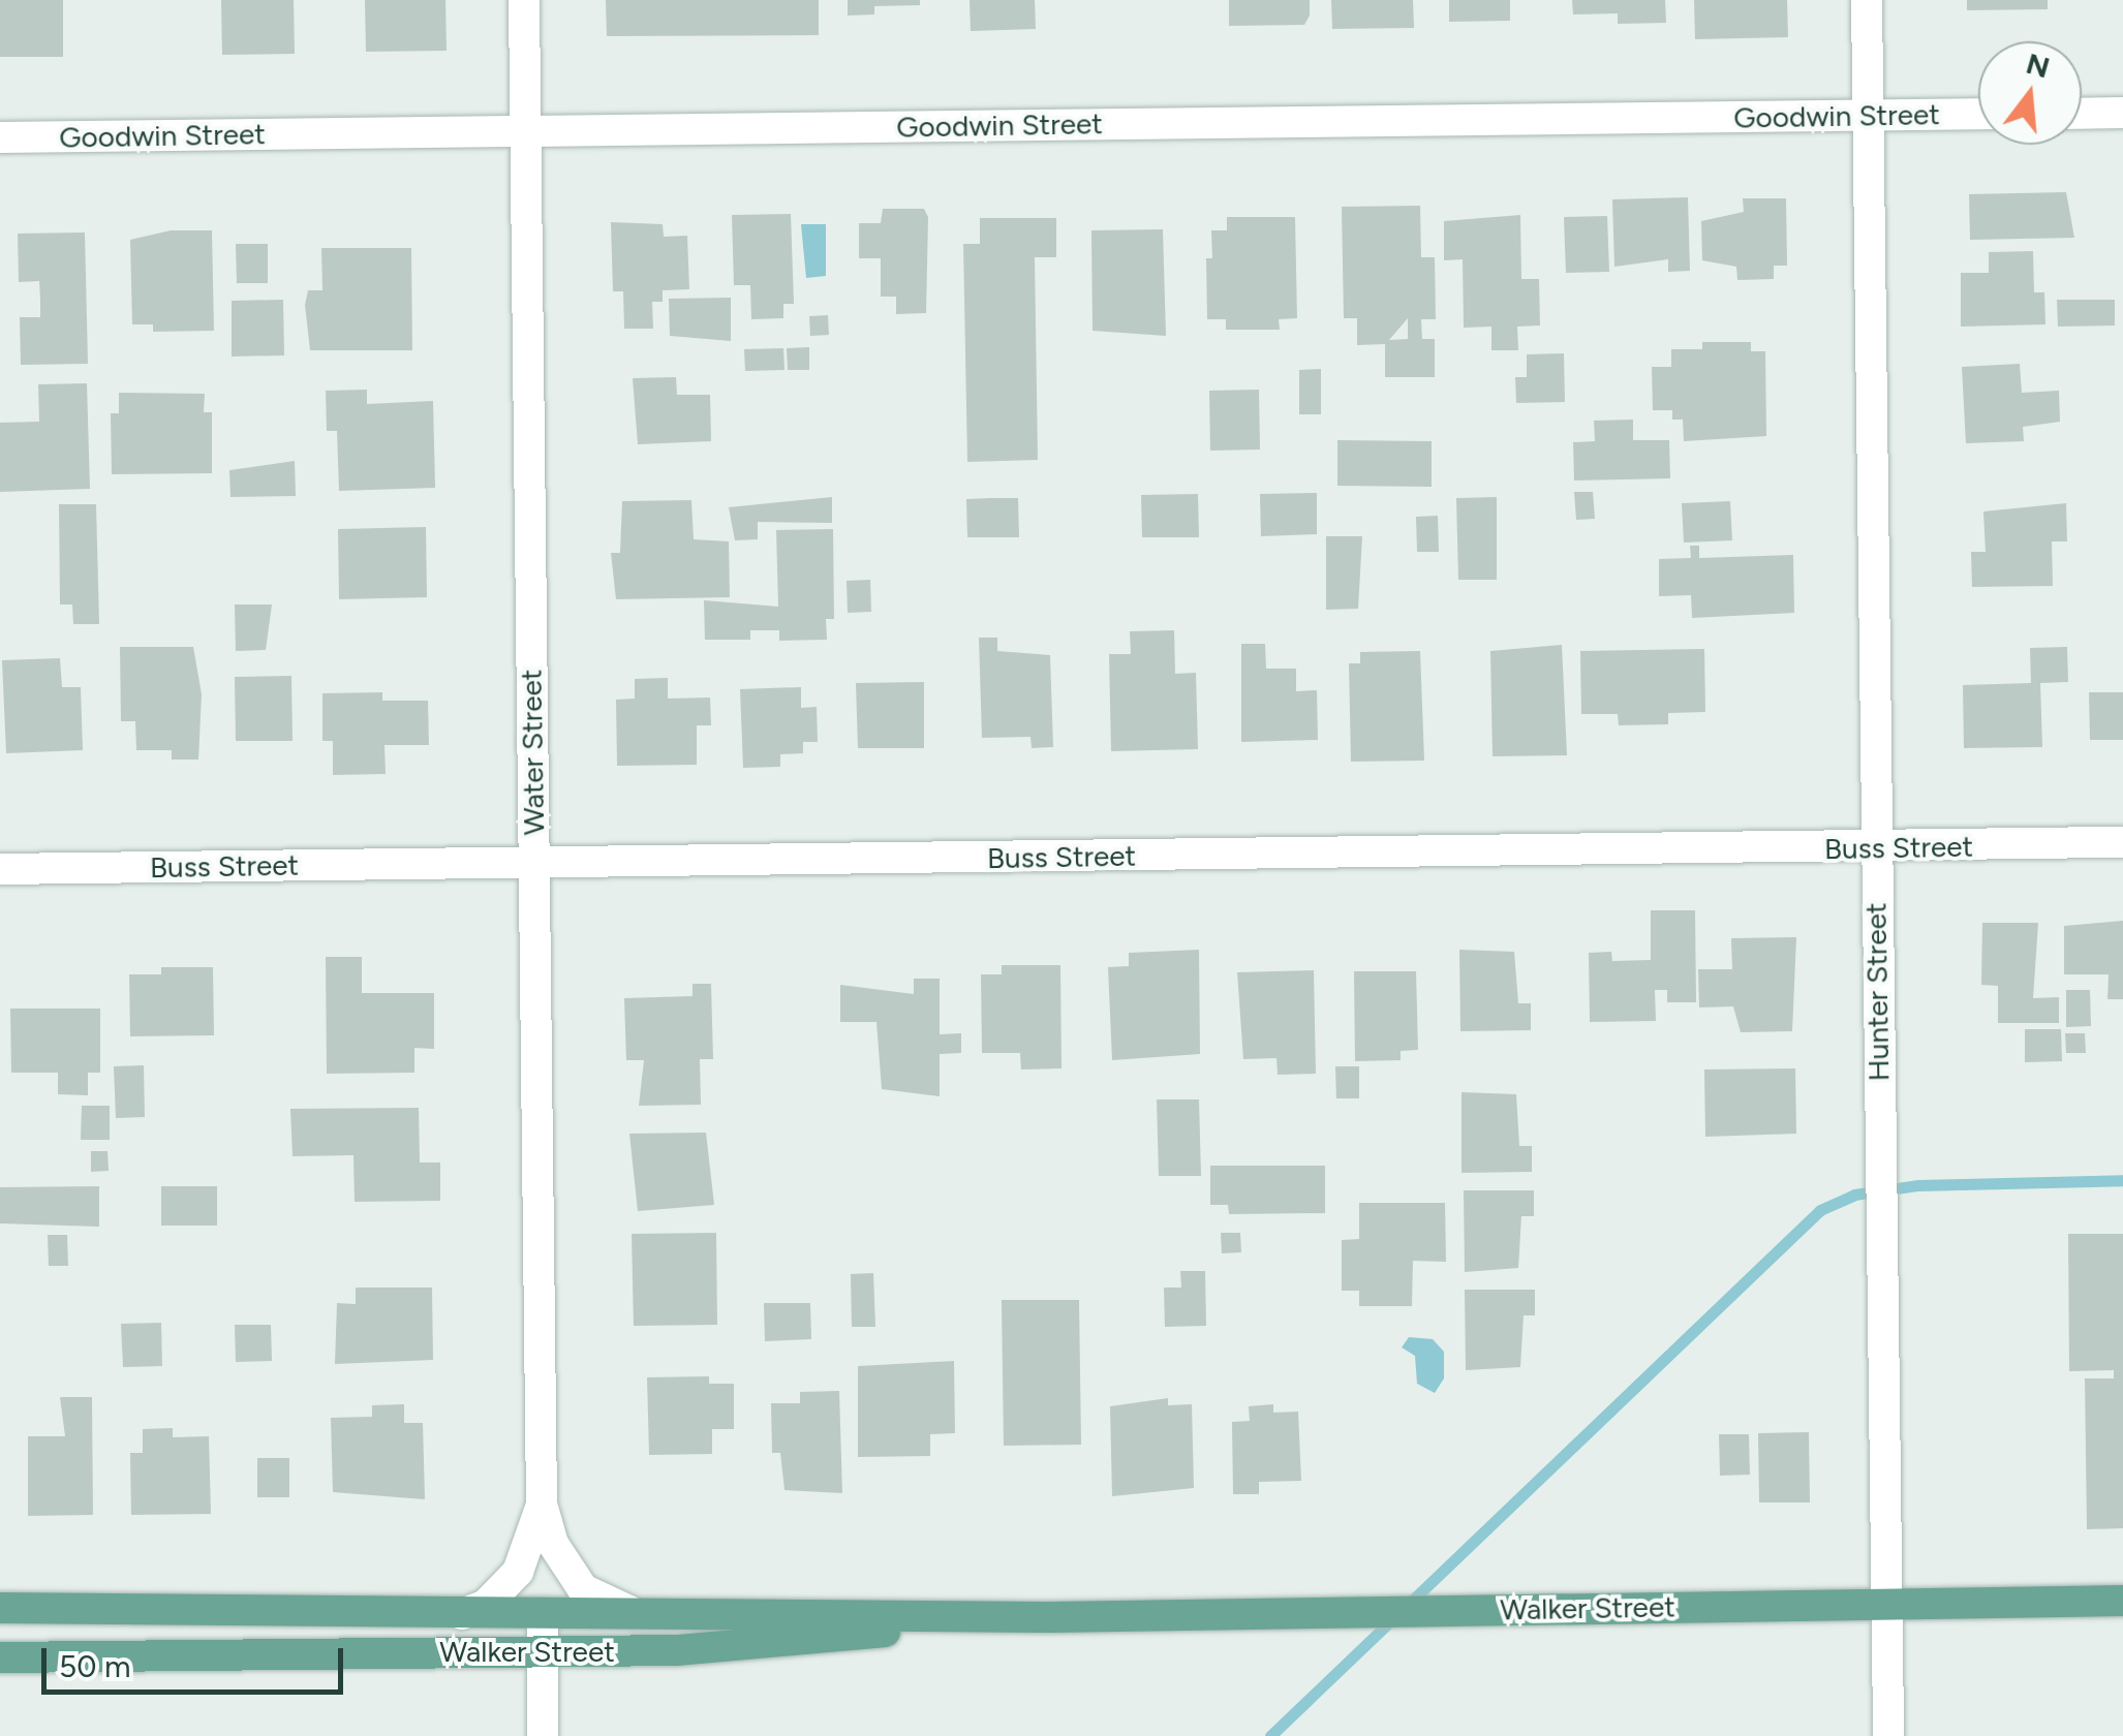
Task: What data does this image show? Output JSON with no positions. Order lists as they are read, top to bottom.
{
  "streets": {
    "main road": ["Walker Street"],
    "street": [
      "Goodwin Street",
      "Water Street",
      "Buss Street",
      "Hunter Street"
    ]
  },
  "crossings": [
    ["Goodwin Street", "Water Street"],
    ["Goodwin Street", "Hunter Street"],
    ["Water Street", "Buss Street"],
    ["Water Street", "Walker Street"],
    ["Buss Street", "Hunter Street"],
    ["Hunter Street", "Walker Street"]
  ],
  "scale_bar": "50 m",
  "north": "top"
}
